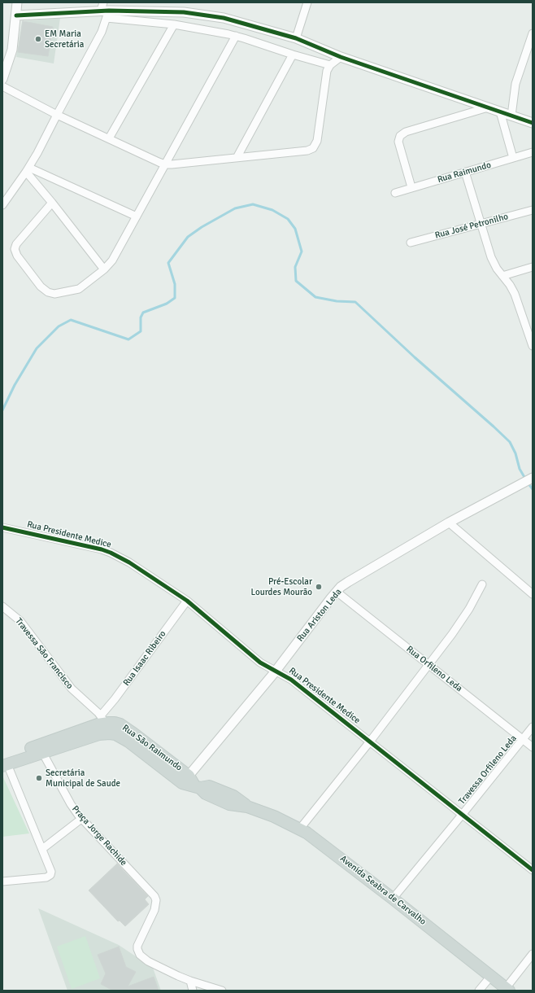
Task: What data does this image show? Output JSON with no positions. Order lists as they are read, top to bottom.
{
  "streets": {
    "main road": ["Rua São Raimundo", "Avenida Seabra de Carvalho"],
    "street": [
      "Rua Raimundo",
      "Rua José Petronilho",
      "Rua Presidente Medice",
      "Rua Ariston Leda",
      "Travessa São Francisco",
      "Rua Isaac Ribeiro",
      "Rua Orfileno Leda",
      "Travessa Orfileno Leda",
      "Praça Jorge Rachide"
    ]
  },
  "crossings": [
    ["Rua Presidente Medice", "Rua Ariston Leda"],
    ["Rua Presidente Medice", "Rua Isaac Ribeiro"],
    ["Rua Presidente Medice", "Travessa Orfileno Leda"],
    ["Rua Ariston Leda", "Rua Orfileno Leda"],
    ["Rua Ariston Leda", "Rua São Raimundo"],
    ["Rua Ariston Leda", "Avenida Seabra de Carvalho"],
    ["Travessa São Francisco", "Rua Isaac Ribeiro"],
    ["Travessa São Francisco", "Rua São Raimundo"],
    ["Rua Isaac Ribeiro", "Rua São Raimundo"],
    ["Rua Orfileno Leda", "Travessa Orfileno Leda"],
    ["Rua São Raimundo", "Avenida Seabra de Carvalho"],
    ["Travessa Orfileno Leda", "Avenida Seabra de Carvalho"]
  ],
  "places": ["EM Maria Secretária", "Pré-Escolar Lourdes Mourão", "Secretária Municipal de Saude"]
}
